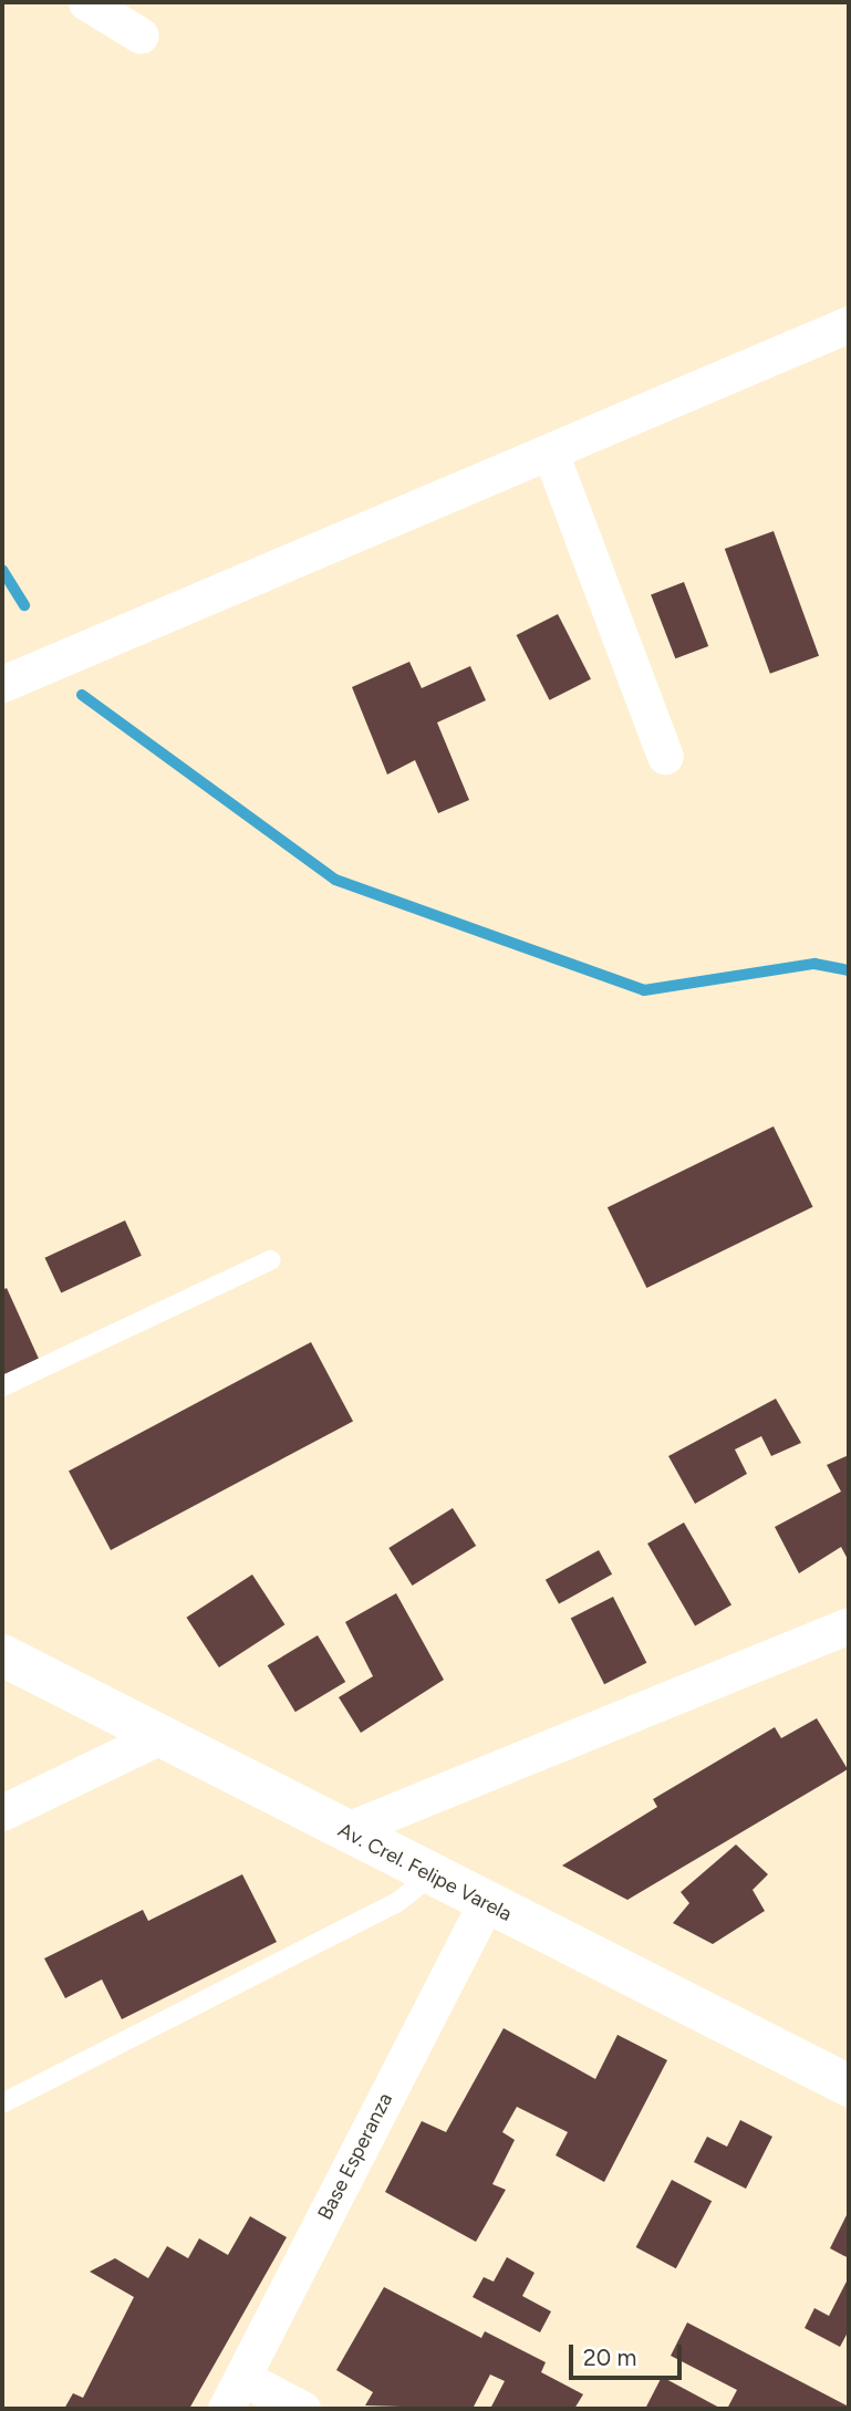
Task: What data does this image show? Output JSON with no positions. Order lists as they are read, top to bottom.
{
  "streets": {
    "main road": ["Av. Crel. Felipe Varela"],
    "street": ["Base Esperanza"]
  },
  "crossings": [
    ["Av. Crel. Felipe Varela", "Base Esperanza"]
  ],
  "scale_bar": "20 m"
}
